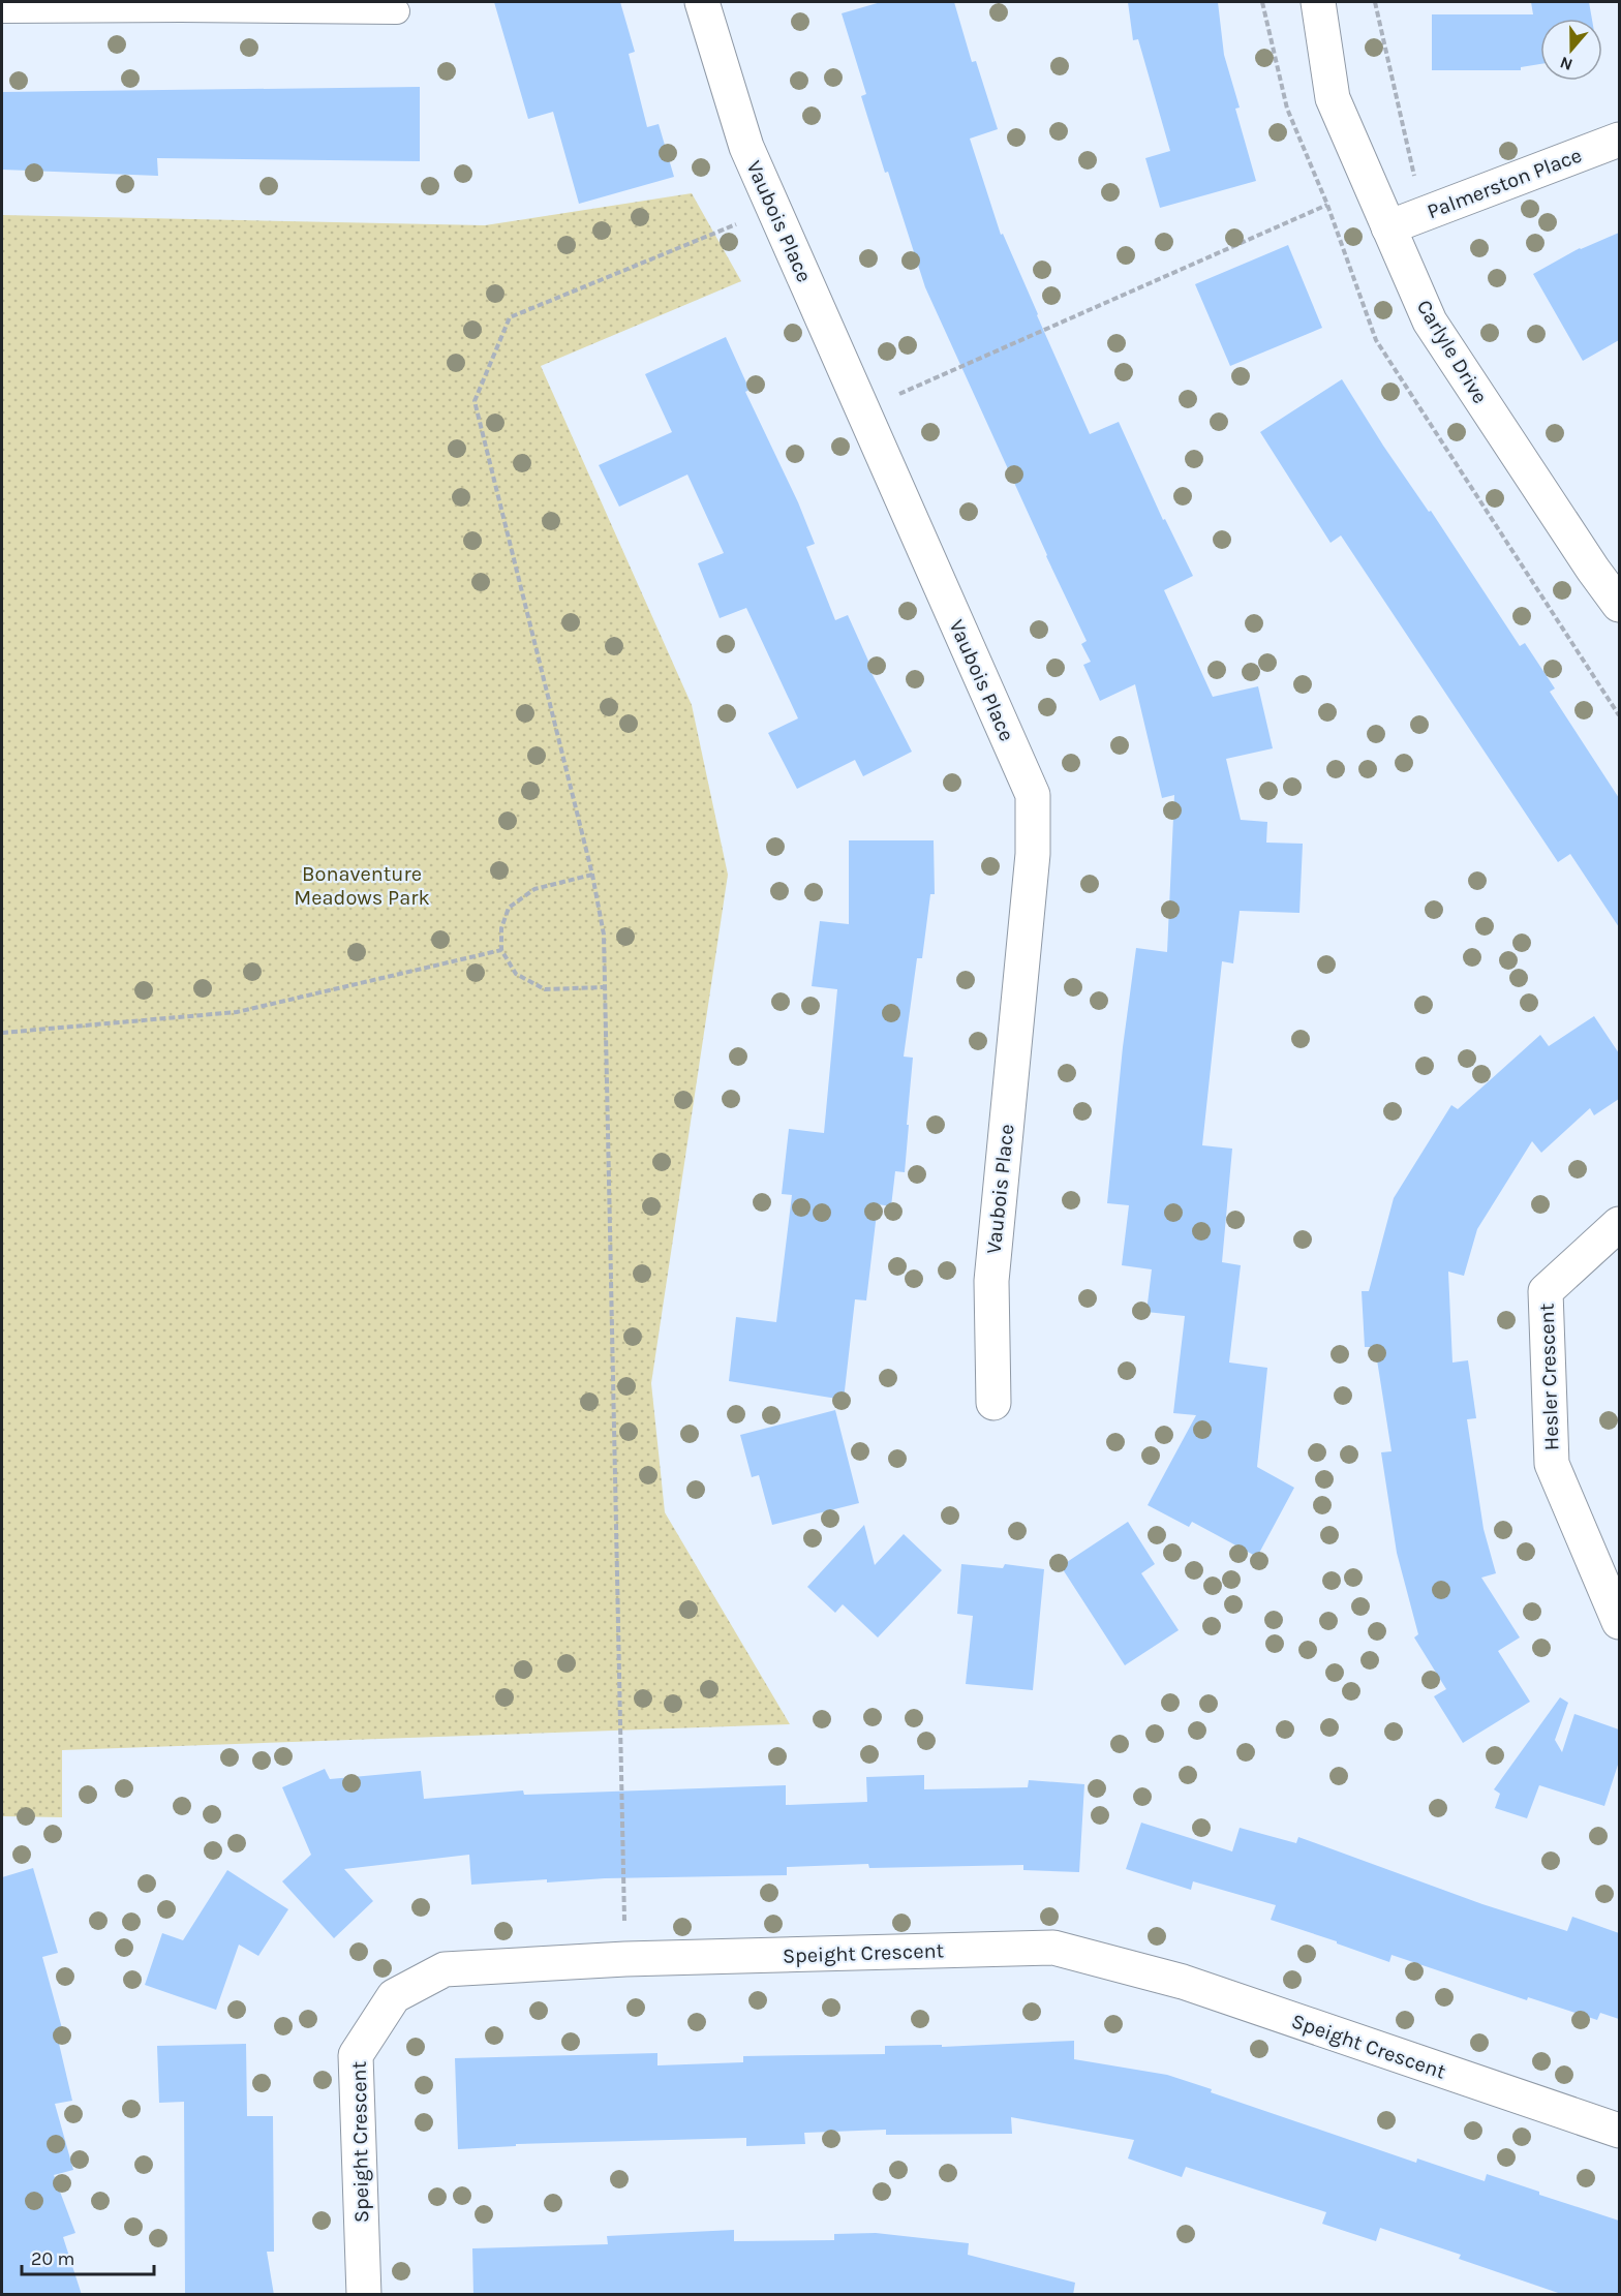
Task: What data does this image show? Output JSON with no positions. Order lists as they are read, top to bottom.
{
  "streets": {
    "street": [
      "Palmerston Place",
      "Vaubois Place",
      "Carlyle Drive",
      "Hesler Crescent",
      "Speight Crescent"
    ]
  },
  "crossings": [
    ["Palmerston Place", "Carlyle Drive"]
  ],
  "parks": ["Bonaventure Meadows Park"],
  "scale_bar": "20 m",
  "north": "bottom"
}
